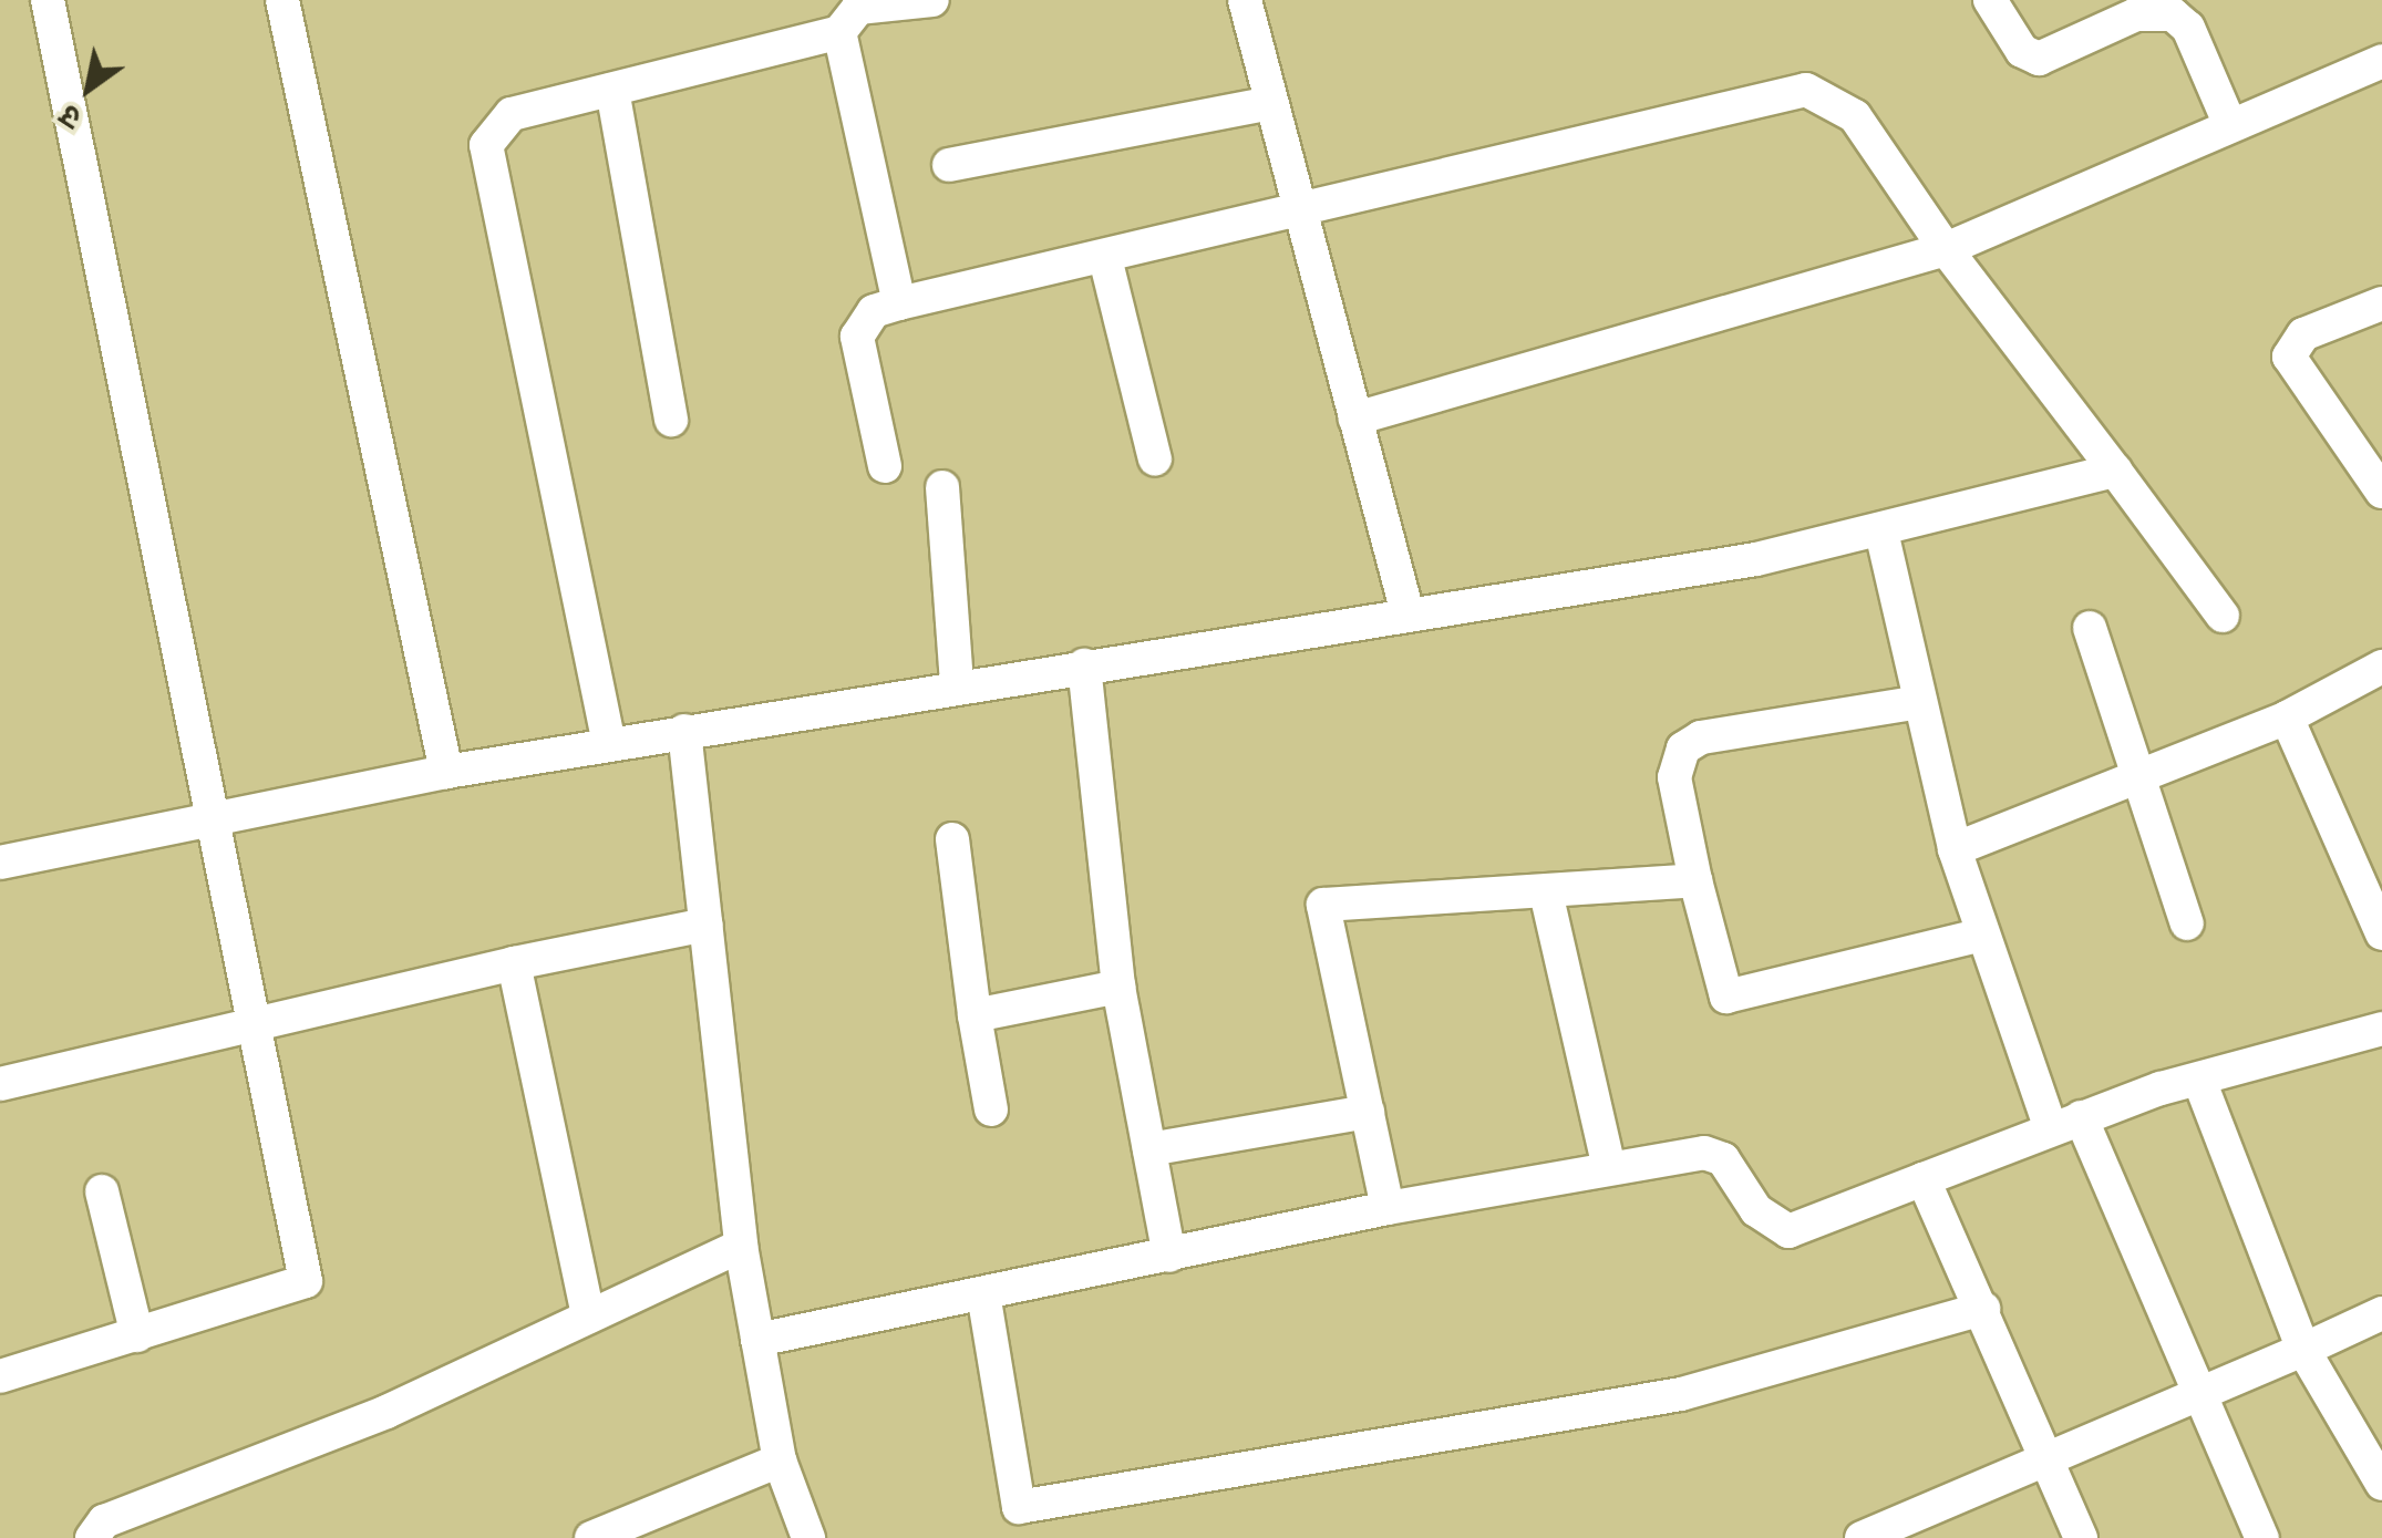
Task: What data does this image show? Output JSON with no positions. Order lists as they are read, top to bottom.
{
  "north": "bottom left"
}
